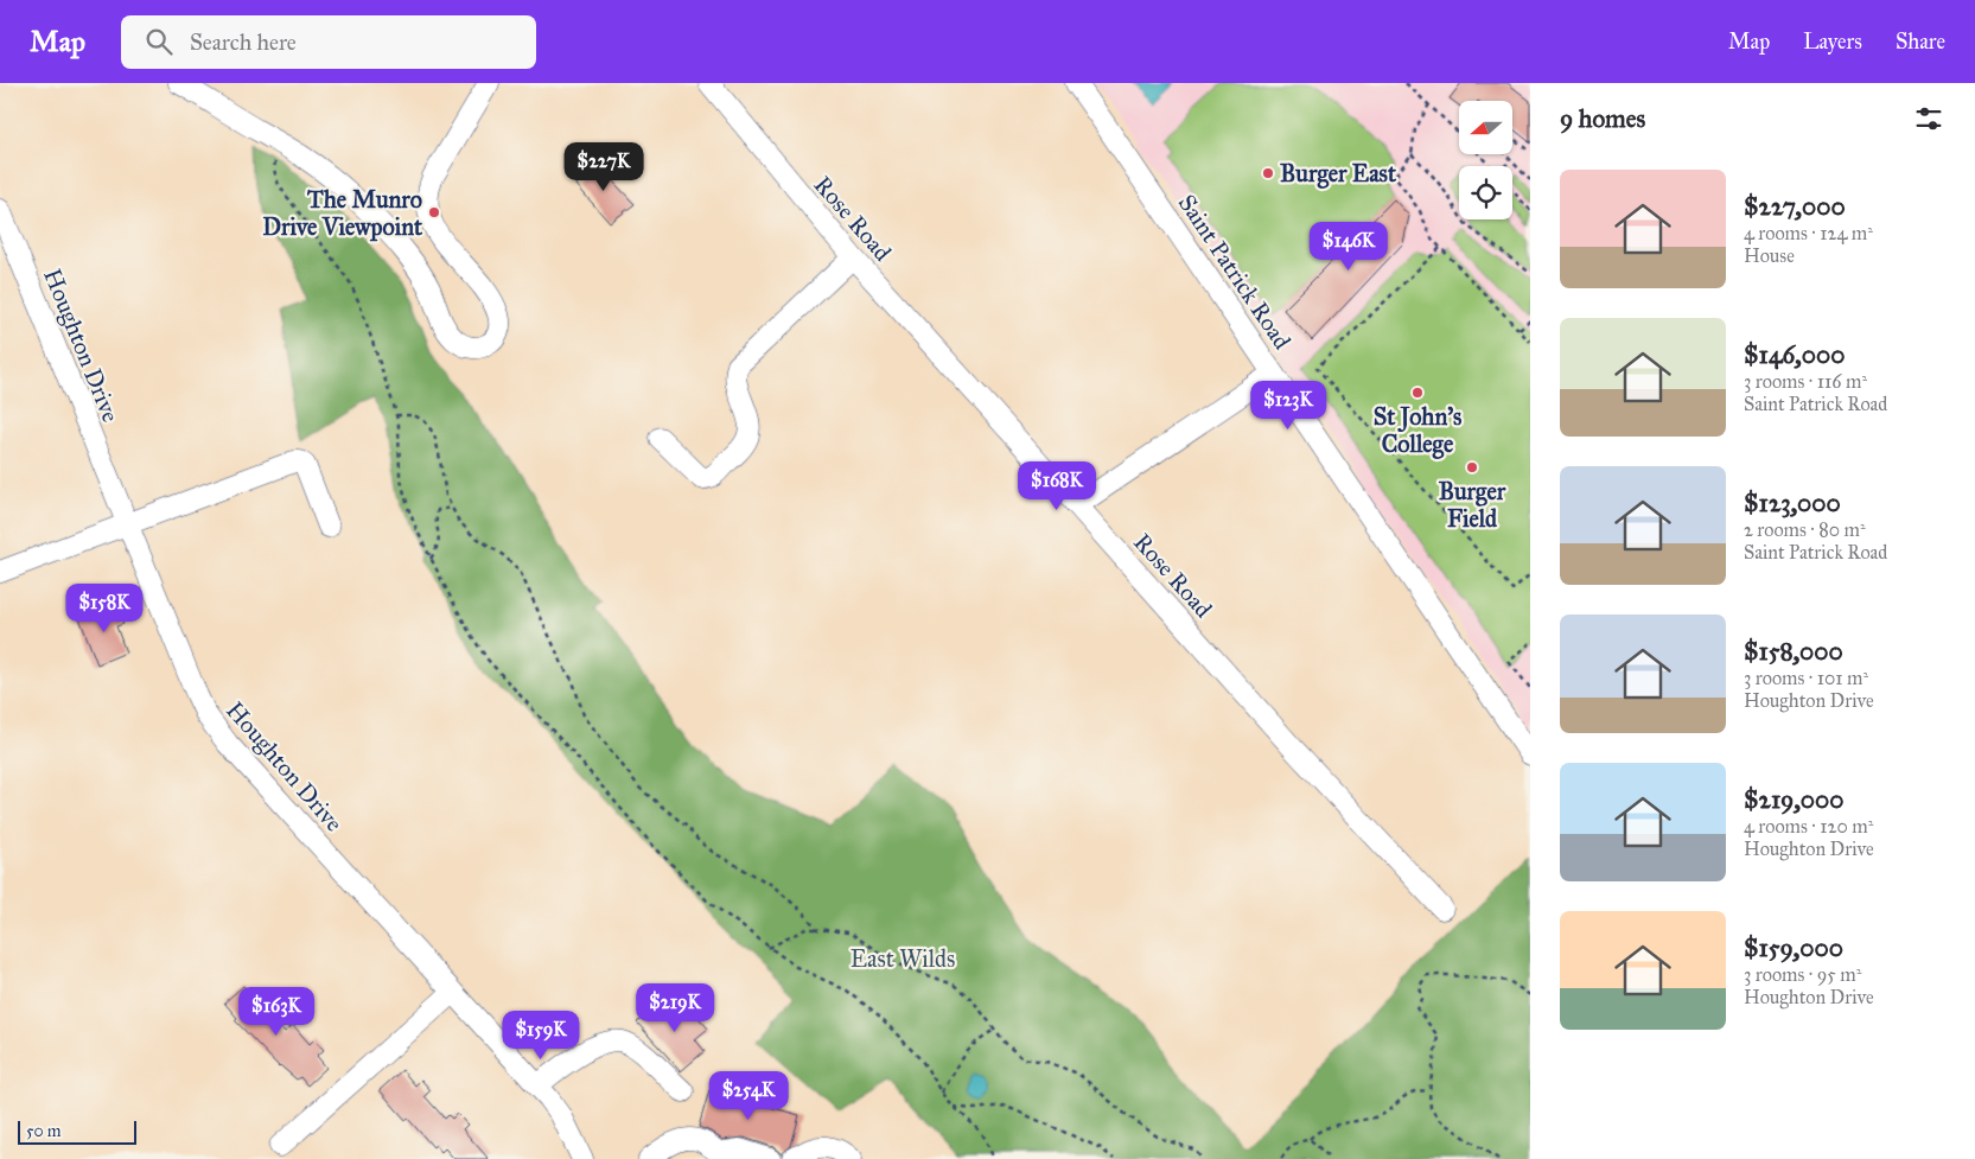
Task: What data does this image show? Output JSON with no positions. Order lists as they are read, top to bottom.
{
  "streets": {
    "street": ["Rose Road", "Saint Patrick Road", "Houghton Drive"]
  },
  "parks": ["East Wilds"],
  "places": [
    "Burger East",
    "The Munro Drive Viewpoint",
    "St John's College",
    "Burger Field"
  ],
  "scale_bar": "50 m",
  "north": "left",
  "page": {
    "header": "Map",
    "search": "Search here",
    "nav": ["Map", "Layers", "Share"],
    "heading": "9 homes",
    "price": [
      "$227K",
      "$146K",
      "$123K",
      "$168K",
      "$158K",
      "$219K",
      "$163K",
      "$159K",
      "$254K"
    ],
    "list": [
      {
        "name": "$227,000",
        "note": "4 rooms · 124 m² · House"
      },
      {
        "name": "$146,000",
        "note": "3 rooms · 116 m² · Saint Patrick Road"
      },
      {
        "name": "$123,000",
        "note": "2 rooms · 80 m² · Saint Patrick Road"
      },
      {
        "name": "$158,000",
        "note": "3 rooms · 101 m² · Houghton Drive"
      },
      {
        "name": "$219,000",
        "note": "4 rooms · 120 m² · Houghton Drive"
      },
      {
        "name": "$159,000",
        "note": "3 rooms · 95 m² · Houghton Drive"
      }
    ],
    "scale": "50 m"
  }
}
